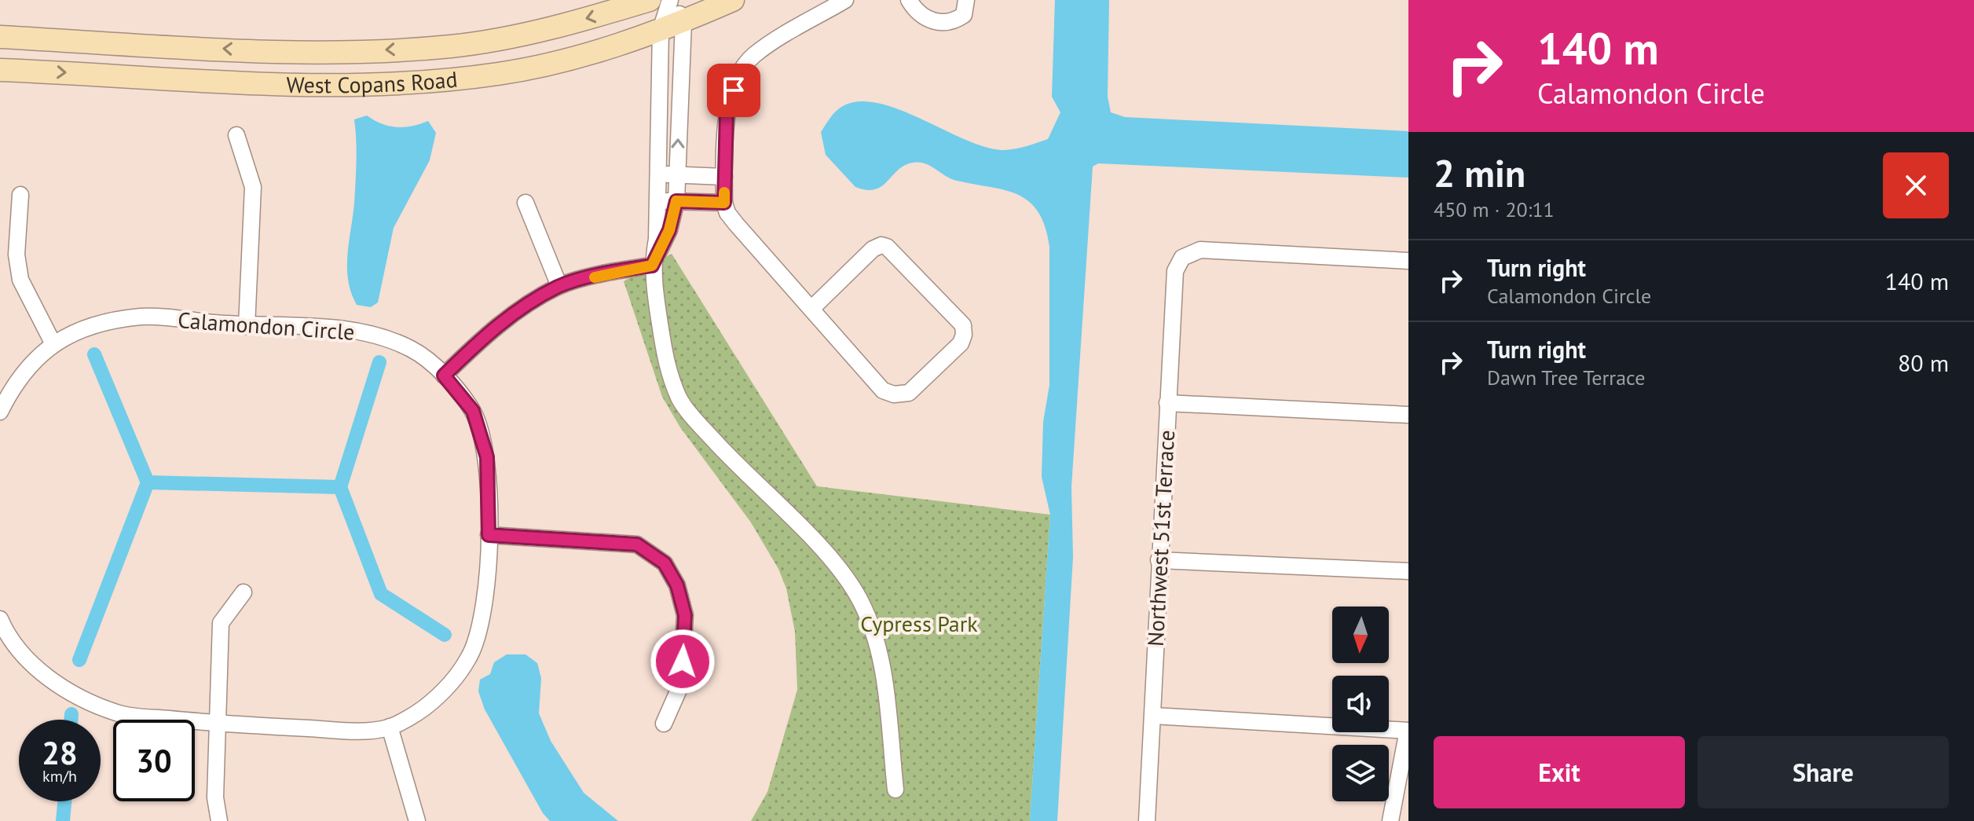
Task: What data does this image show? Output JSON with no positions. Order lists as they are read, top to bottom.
{
  "streets": {
    "main road": ["West Copans Road"],
    "street": ["Calamondon Circle", "Northwest 51st Terrace"]
  },
  "parks": ["Cypress Park"],
  "north": "bottom",
  "page": {
    "turn": ["140 m", "Calamondon Circle"],
    "heading": ["2 min", "450 m · 20:11"],
    "list": [
      {
        "name": "Turn right",
        "note": "Calamondon Circle",
        "value": "140 m"
      },
      {
        "name": "Turn right",
        "note": "Dawn Tree Terrace",
        "value": "80 m"
      }
    ],
    "speed": "28 km/h",
    "limit": "30",
    "buttons": ["Exit", "Share"]
  }
}
